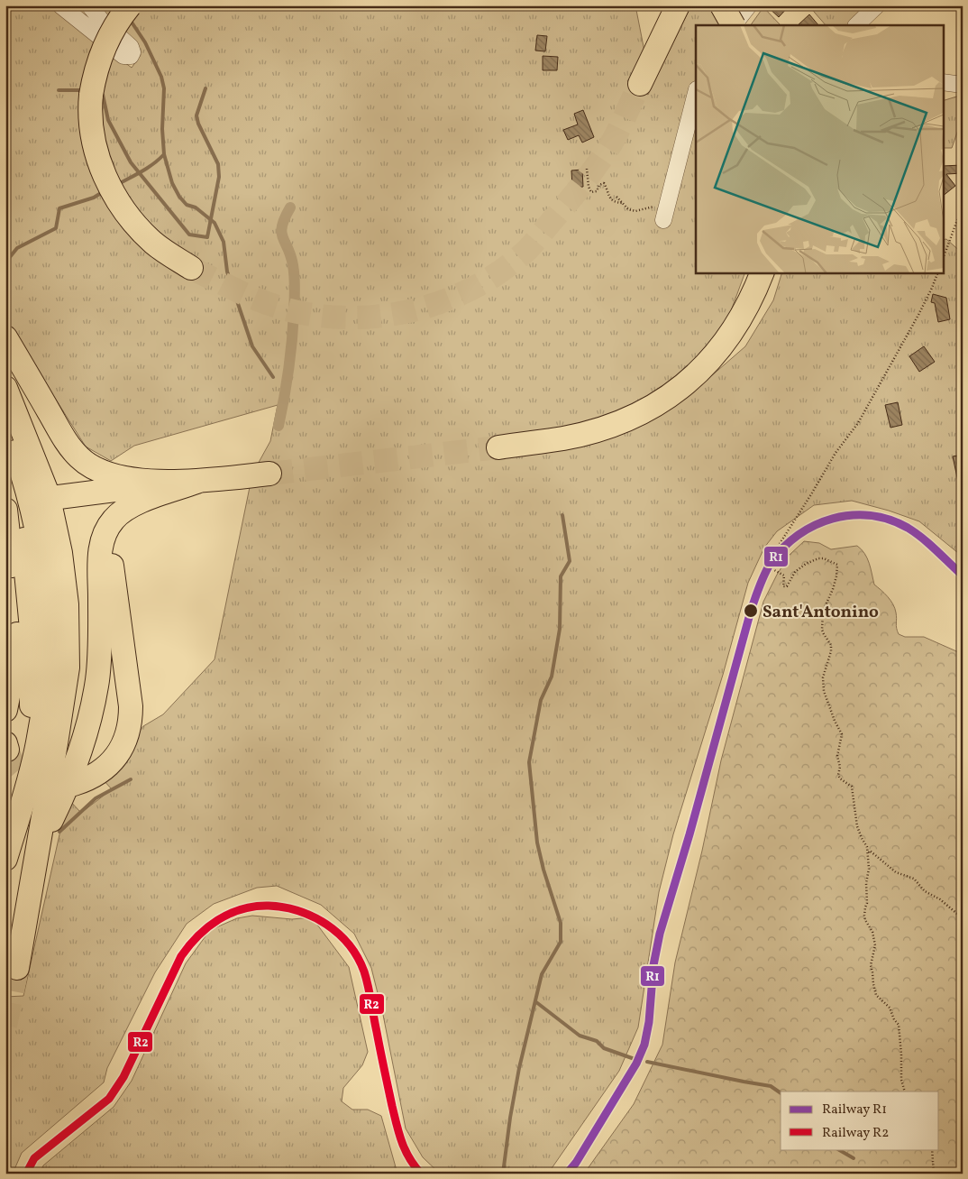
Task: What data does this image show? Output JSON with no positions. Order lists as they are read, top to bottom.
{
  "places": ["Sant'Antonino"],
  "lines": ["rail line R1", "rail line R2"],
  "legend": ["Railway R1", "Railway R2"]
}
